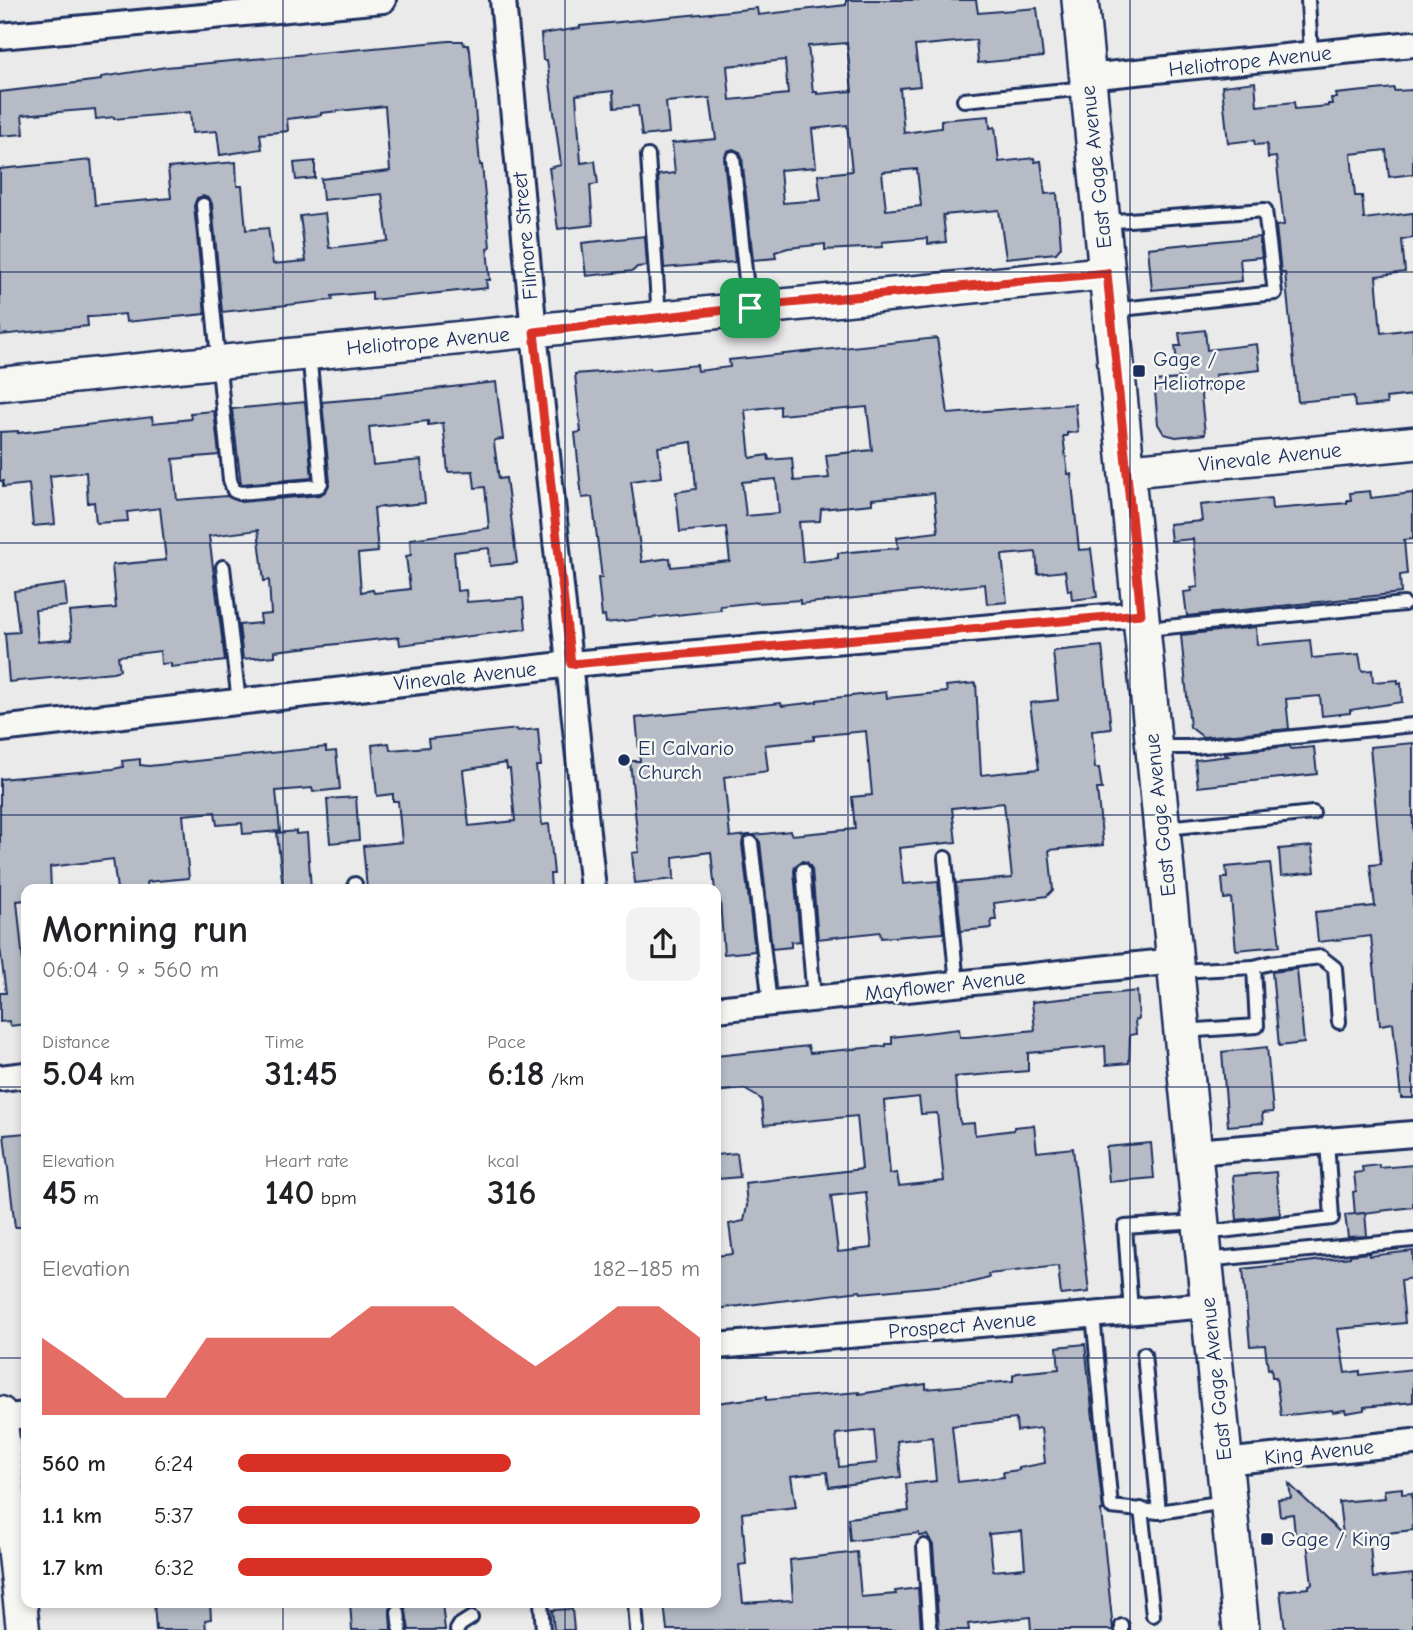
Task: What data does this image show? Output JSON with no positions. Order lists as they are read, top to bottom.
{
  "streets": {
    "main road": ["East Gage Avenue"],
    "street": [
      "Heliotrope Avenue",
      "Filmore Street",
      "Vinevale Avenue",
      "Mayflower Avenue",
      "Prospect Avenue",
      "King Avenue"
    ]
  },
  "crossings": [
    ["Heliotrope Avenue", "East Gage Avenue"],
    ["Heliotrope Avenue", "Filmore Street"],
    ["East Gage Avenue", "Vinevale Avenue"],
    ["East Gage Avenue", "Mayflower Avenue"],
    ["East Gage Avenue", "Prospect Avenue"],
    ["East Gage Avenue", "King Avenue"],
    ["Filmore Street", "Vinevale Avenue"]
  ],
  "places": {
    "transit": ["Gage / Heliotrope", "Gage / King"],
    "other": ["El Calvario Church"]
  },
  "page": {
    "heading": ["Morning run", "06:04 · 9 × 560 m"],
    "stats": [
      ["Distance", "5.04 km"],
      ["Time", "31:45"],
      ["Pace", "6:18 /km"],
      ["Elevation", "45 m"],
      ["Heart rate", "140 bpm"],
      ["kcal", "316"]
    ],
    "chart": ["Elevation", "182–185 m"],
    "list": [
      {
        "name": "560 m",
        "note": "6:24"
      },
      {
        "name": "1.1 km",
        "note": "5:37"
      },
      {
        "name": "1.7 km",
        "note": "6:32"
      }
    ]
  }
}
